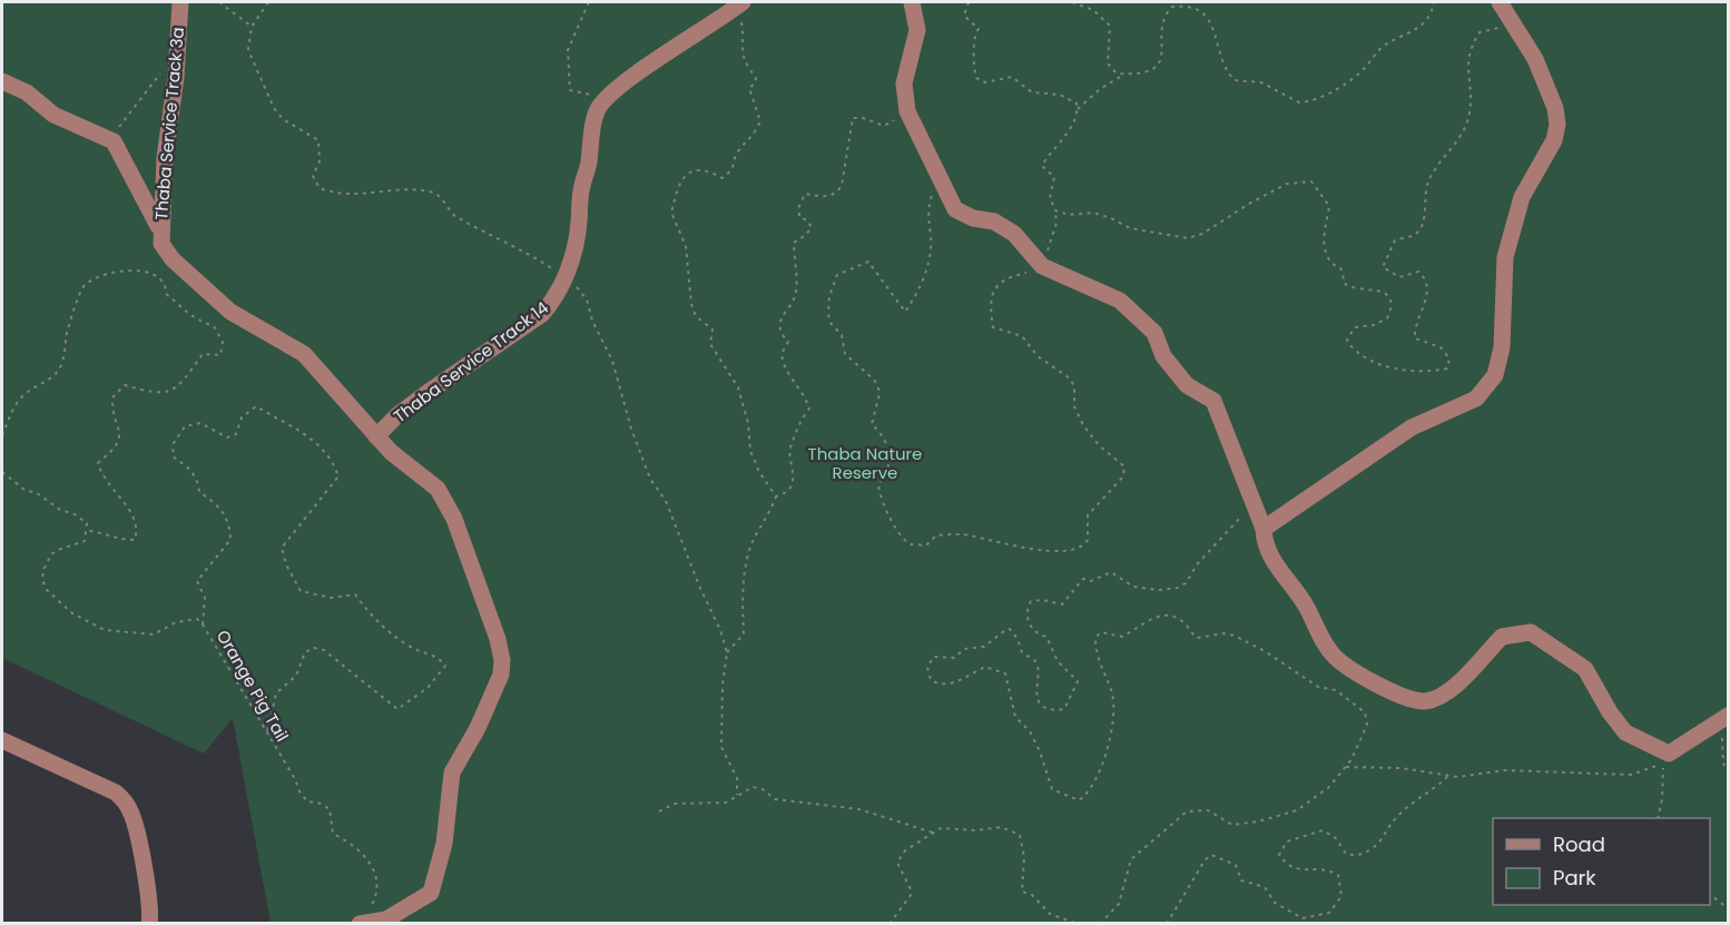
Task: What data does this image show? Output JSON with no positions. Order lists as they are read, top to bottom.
{
  "streets": {
    "street": ["Thaba Service Track 3a", "Thaba Service Track 14"],
    "path": ["Orange Pig Tail"]
  },
  "crossings": [
    ["Thaba Service Track 3a", "Thaba Service Track 14"],
    ["Thaba Service Track 3a", "Orange Pig Tail"]
  ],
  "parks": ["Thaba Nature Reserve"],
  "legend": ["Road", "Park"]
}
